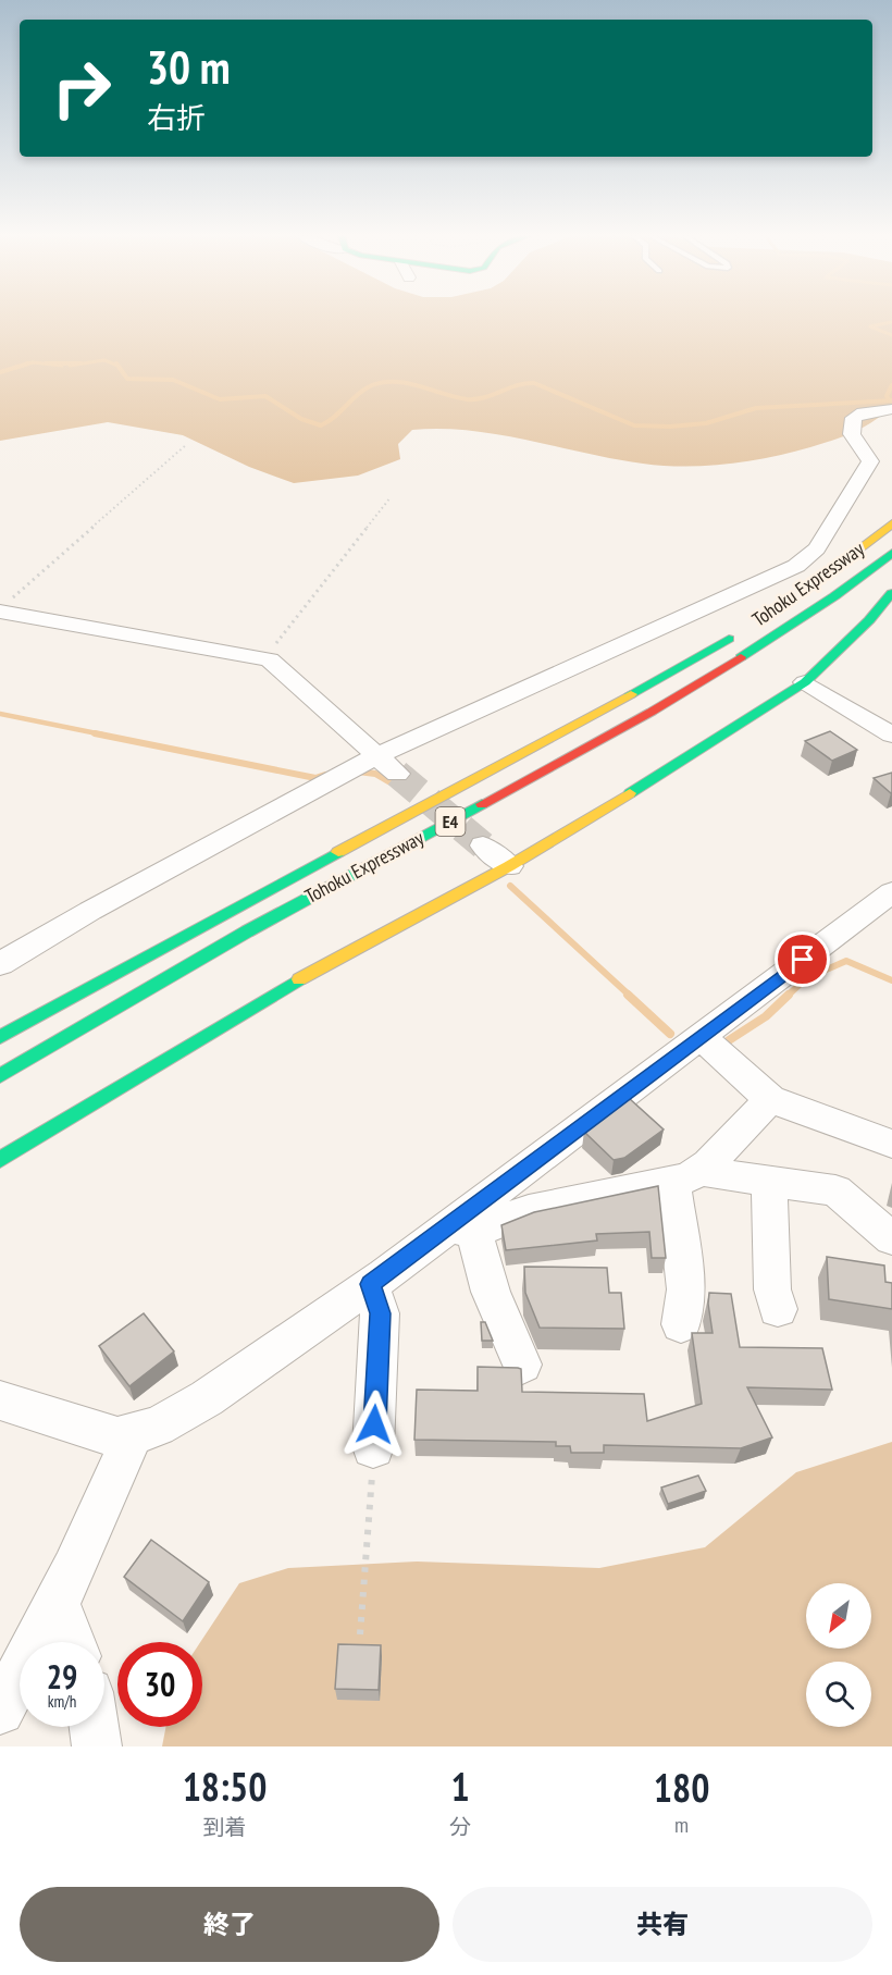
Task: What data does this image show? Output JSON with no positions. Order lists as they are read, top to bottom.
{
  "streets": {
    "main road": ["Tohoku Expressway", "E4"]
  },
  "north": "bottom left",
  "page": {
    "turn": ["30 m", "右折"],
    "speed": "29 km/h",
    "limit": "30",
    "eta": [
      "18:50",
      "到着",
      "1",
      "分",
      "180",
      "m"
    ],
    "buttons": ["終了", "共有"]
  }
}
